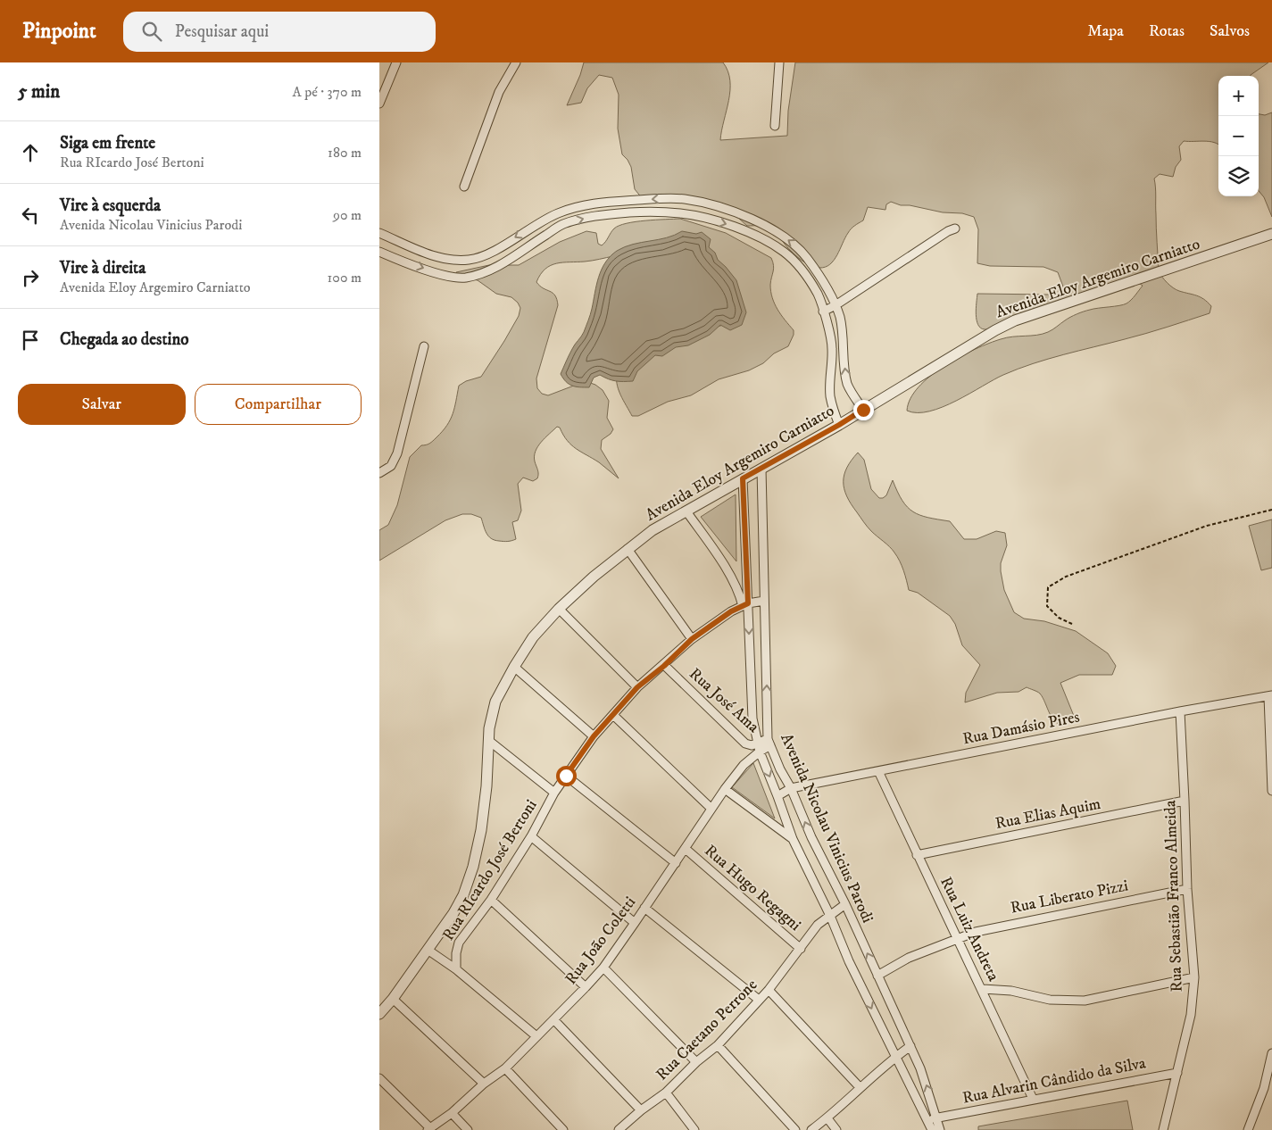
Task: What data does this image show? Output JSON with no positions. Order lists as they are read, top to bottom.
{
  "streets": {
    "street": [
      "Avenida Eloy Argemiro Carniatto",
      "Rua José Ama",
      "Rua Damásio Pires",
      "Rua Elias Aquim",
      "Avenida Nicolau Vinicius Parodi",
      "Rua RIcardo José Bertoni",
      "Rua Hugo Regagni",
      "Rua Sebastião Franco Almeida",
      "Rua Liberato Pizzi",
      "Rua Luiz Andreta",
      "Rua João Coletti",
      "Rua Caetano Perrone",
      "Rua Alvarin Cândido da Silva"
    ]
  },
  "crossings": [
    ["Avenida Eloy Argemiro Carniatto", "Avenida Nicolau Vinicius Parodi"],
    ["Rua José Ama", "Avenida Nicolau Vinicius Parodi"],
    ["Rua José Ama", "Rua RIcardo José Bertoni"],
    ["Rua José Ama", "Rua João Coletti"],
    ["Rua Damásio Pires", "Avenida Nicolau Vinicius Parodi"],
    ["Rua Damásio Pires", "Rua Sebastião Franco Almeida"],
    ["Rua Damásio Pires", "Rua Luiz Andreta"],
    ["Rua Elias Aquim", "Rua Sebastião Franco Almeida"],
    ["Rua Elias Aquim", "Rua Luiz Andreta"],
    ["Avenida Nicolau Vinicius Parodi", "Rua RIcardo José Bertoni"],
    ["Avenida Nicolau Vinicius Parodi", "Rua Liberato Pizzi"],
    ["Avenida Nicolau Vinicius Parodi", "Rua João Coletti"],
    ["Avenida Nicolau Vinicius Parodi", "Rua Caetano Perrone"],
    ["Avenida Nicolau Vinicius Parodi", "Rua Alvarin Cândido da Silva"],
    ["Rua Hugo Regagni", "Rua João Coletti"],
    ["Rua Hugo Regagni", "Rua Caetano Perrone"],
    ["Rua Sebastião Franco Almeida", "Rua Liberato Pizzi"],
    ["Rua Sebastião Franco Almeida", "Rua Alvarin Cândido da Silva"],
    ["Rua Liberato Pizzi", "Rua Luiz Andreta"],
    ["Rua Luiz Andreta", "Rua Alvarin Cândido da Silva"]
  ],
  "page": {
    "header": "Pinpoint",
    "search": "Pesquisar aqui",
    "nav": ["Mapa", "Rotas", "Salvos"],
    "heading": ["5 min", "A pé · 370 m"],
    "map_buttons": ["+", "−"],
    "list": [
      ["Siga em frente", "Rua RIcardo José Bertoni", "180 m"],
      ["Vire à esquerda", "Avenida Nicolau Vinicius Parodi", "90 m"],
      ["Vire à direita", "Avenida Eloy Argemiro Carniatto", "100 m"],
      "Chegada ao destino"
    ],
    "buttons": ["Salvar", "Compartilhar"]
  }
}
